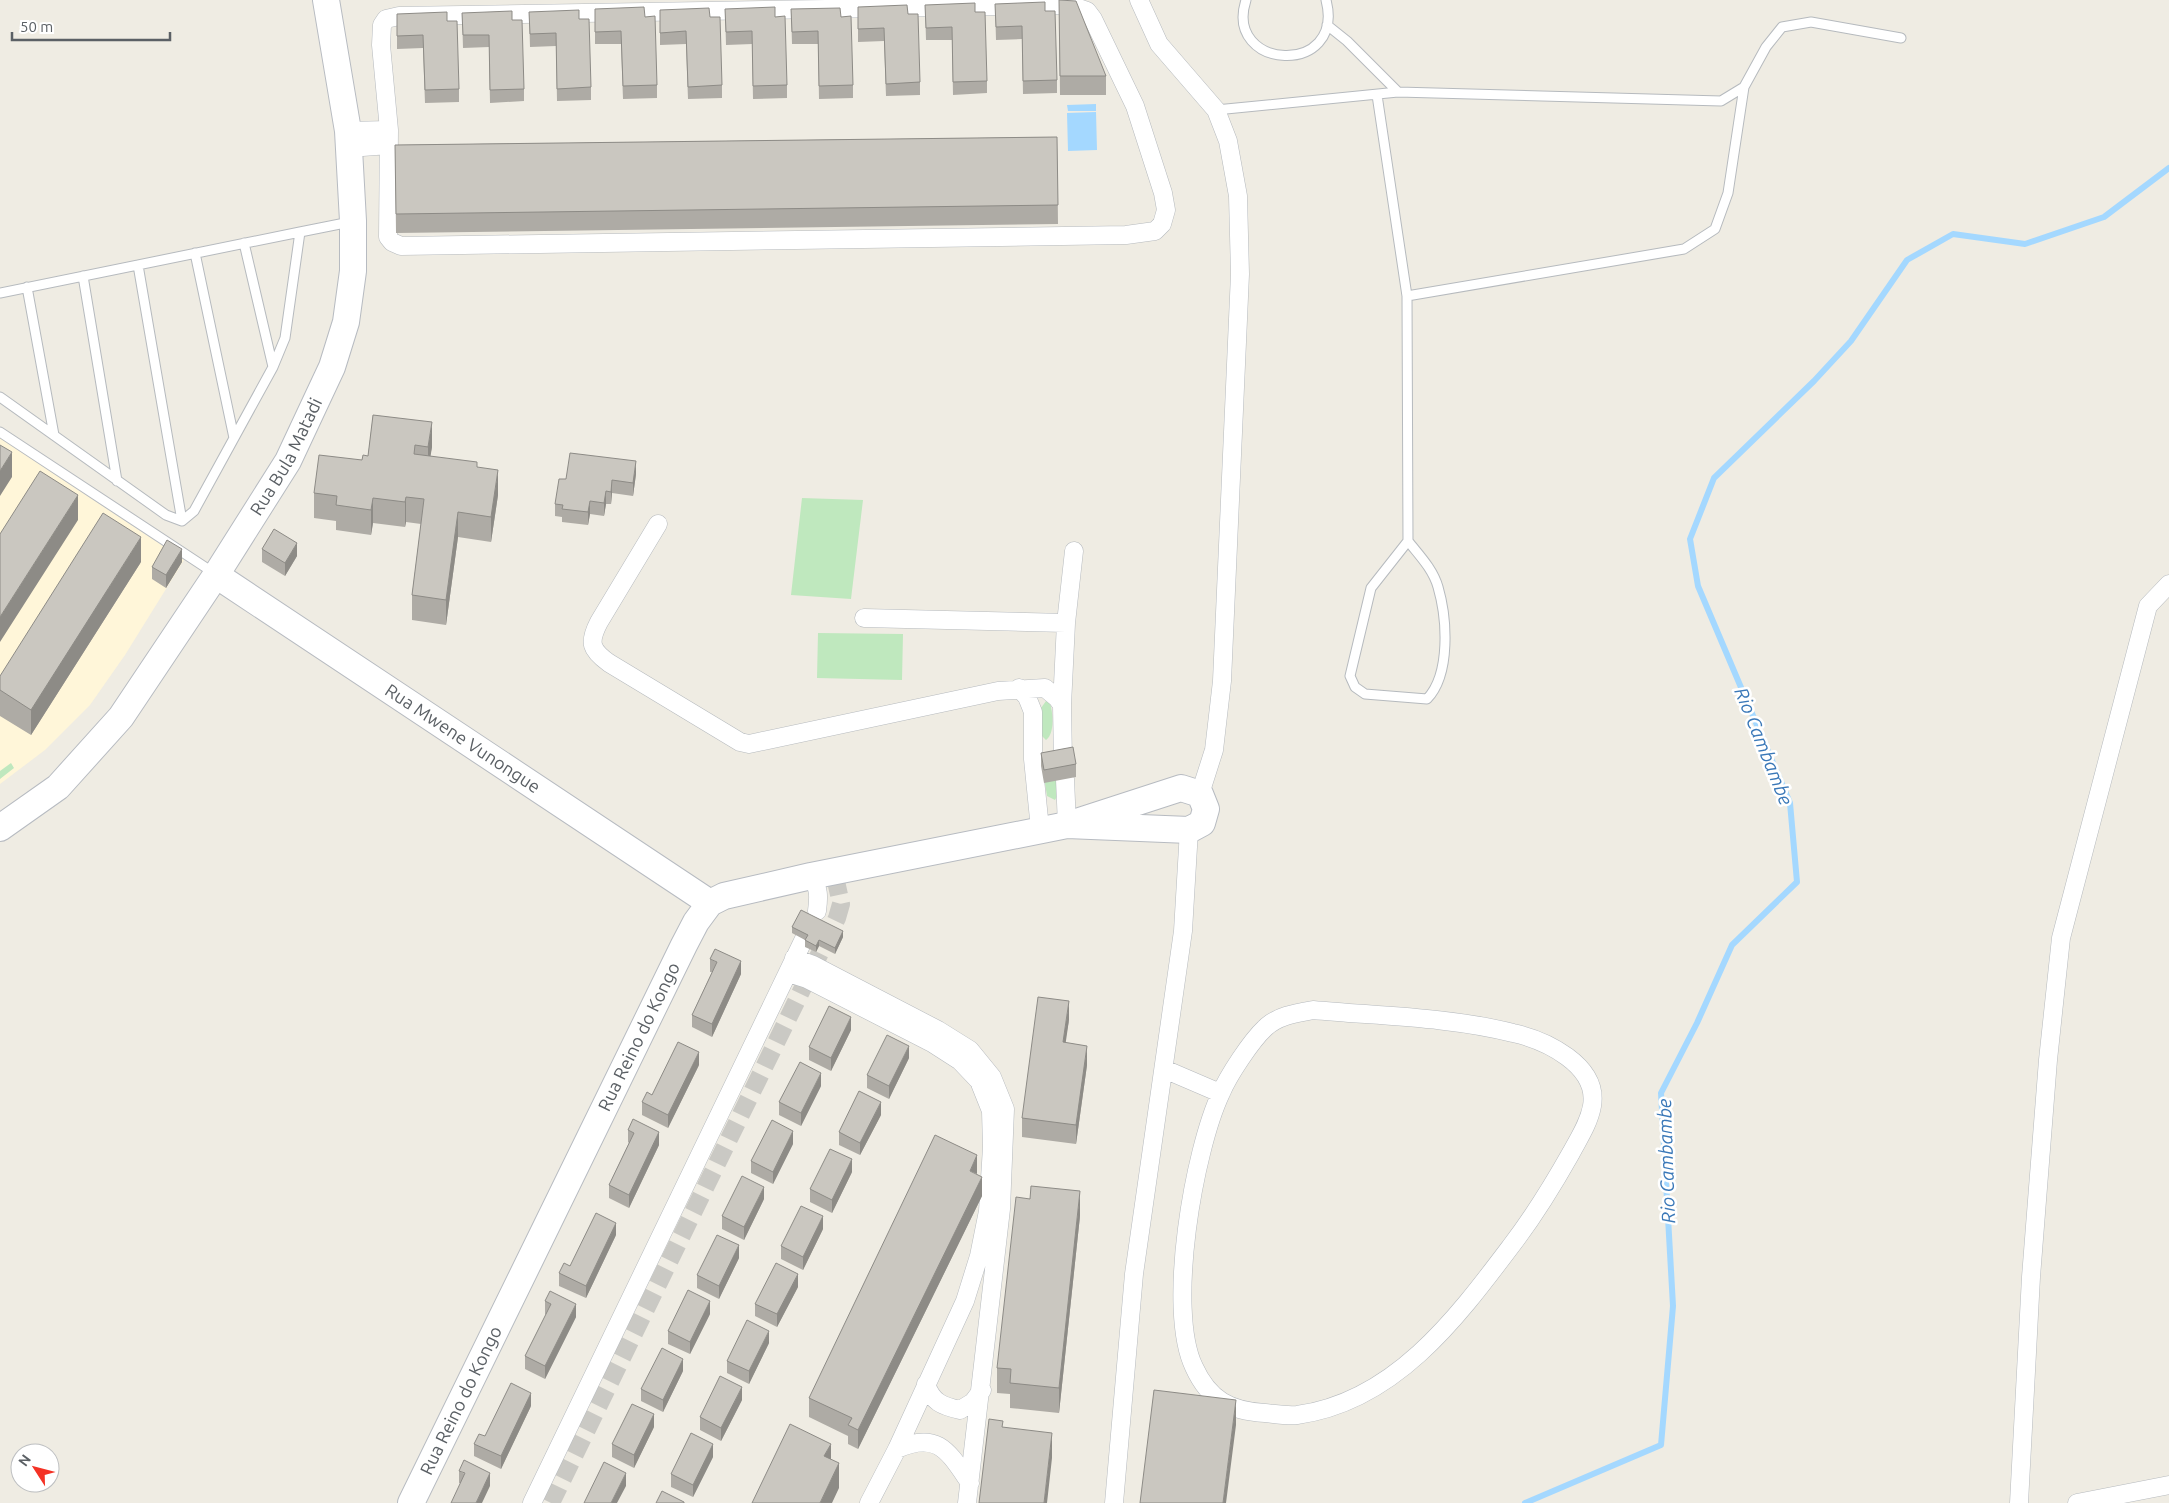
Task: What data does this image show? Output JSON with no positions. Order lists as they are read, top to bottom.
{
  "streets": {
    "street": ["Rua Bula Matadi", "Rua Mwene Vunongue", "Rua Reino do Kongo"]
  },
  "crossings": [
    ["Rua Bula Matadi", "Rua Mwene Vunongue"],
    ["Rua Mwene Vunongue", "Rua Reino do Kongo"]
  ],
  "water": ["Rio Cambambe"],
  "scale_bar": "50 m",
  "north": "top left"
}
